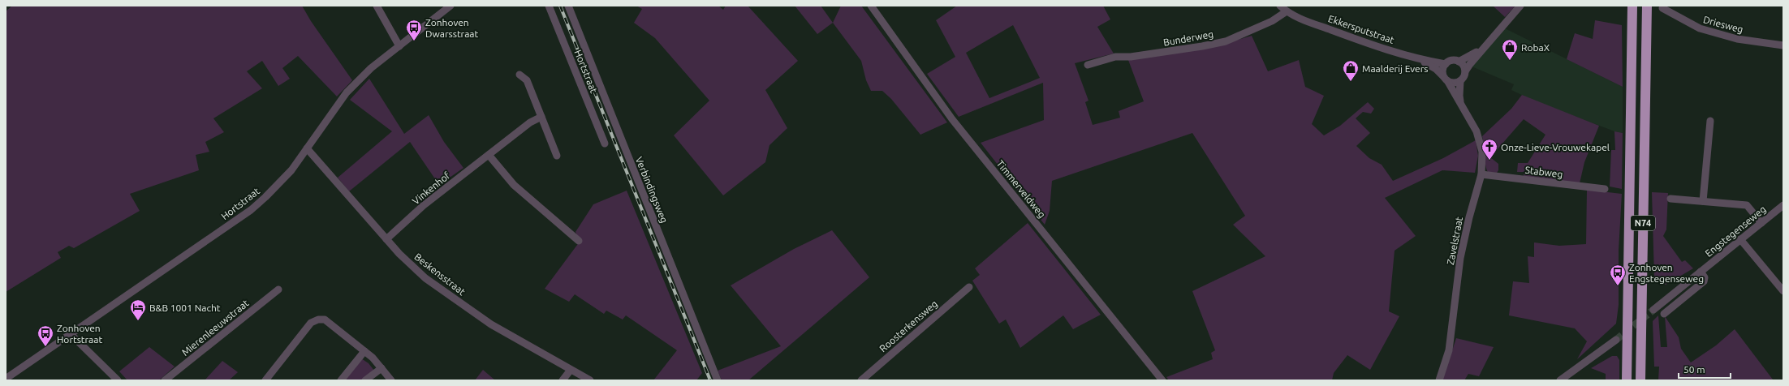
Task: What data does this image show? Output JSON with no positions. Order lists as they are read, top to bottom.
{
  "streets": {
    "highway": ["N74"],
    "street": [
      "Driesweg",
      "Ekkersputstraat",
      "Bunderweg",
      "Hortstraat",
      "Stabweg",
      "Vinkenhof",
      "Timmerveldweg",
      "Verbindingsweg",
      "Engstegenseweg",
      "Zavelstraat",
      "Beskensstraat",
      "Roosterkensweg",
      "Mierenleeuwstraat"
    ]
  },
  "crossings": [
    ["Ekkersputstraat", "Bunderweg"],
    ["Ekkersputstraat", "Zavelstraat"],
    ["Hortstraat", "Beskensstraat"],
    ["Stabweg", "Zavelstraat"],
    ["Vinkenhof", "Beskensstraat"]
  ],
  "places": {
    "bus stop": ["Zonhoven Dwarsstraat", "Zonhoven Engstegenseweg", "Zonhoven Hortstraat"],
    "shop": ["RobaX", "Maalderij Evers"],
    "church": ["Onze-Lieve-Vrouwekapel"],
    "hotel": ["B&B 1001 Nacht"]
  },
  "scale_bar": "50 m"
}
